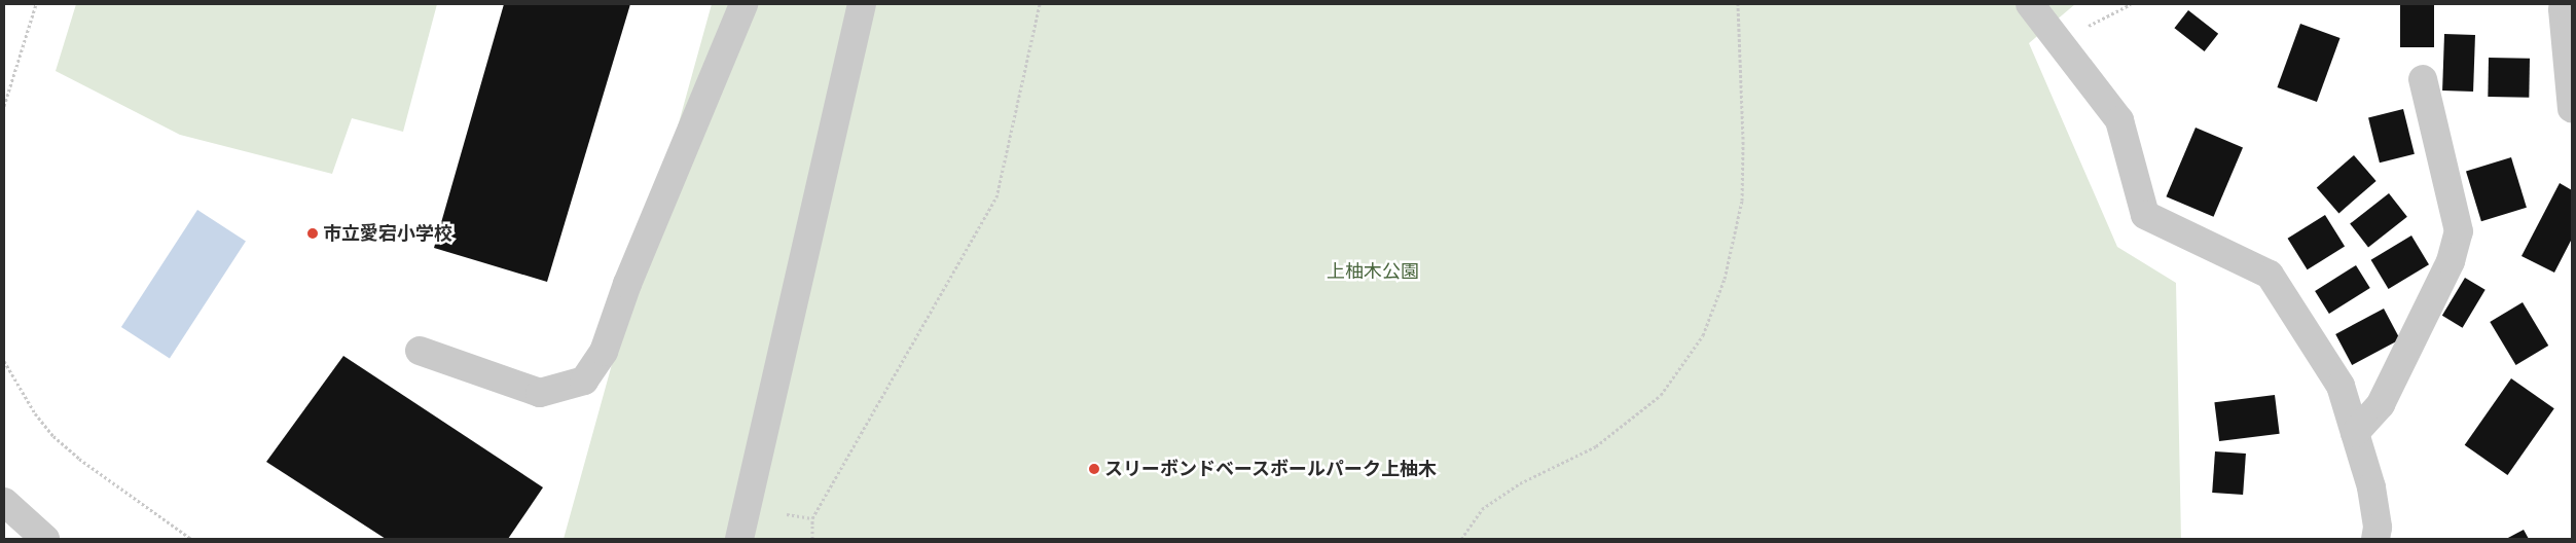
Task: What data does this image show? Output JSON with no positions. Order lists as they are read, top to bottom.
{
  "parks": ["上柚木公園"],
  "places": ["市立愛宕小学校", "スリーボンドベースボールパーク上柚木"]
}
